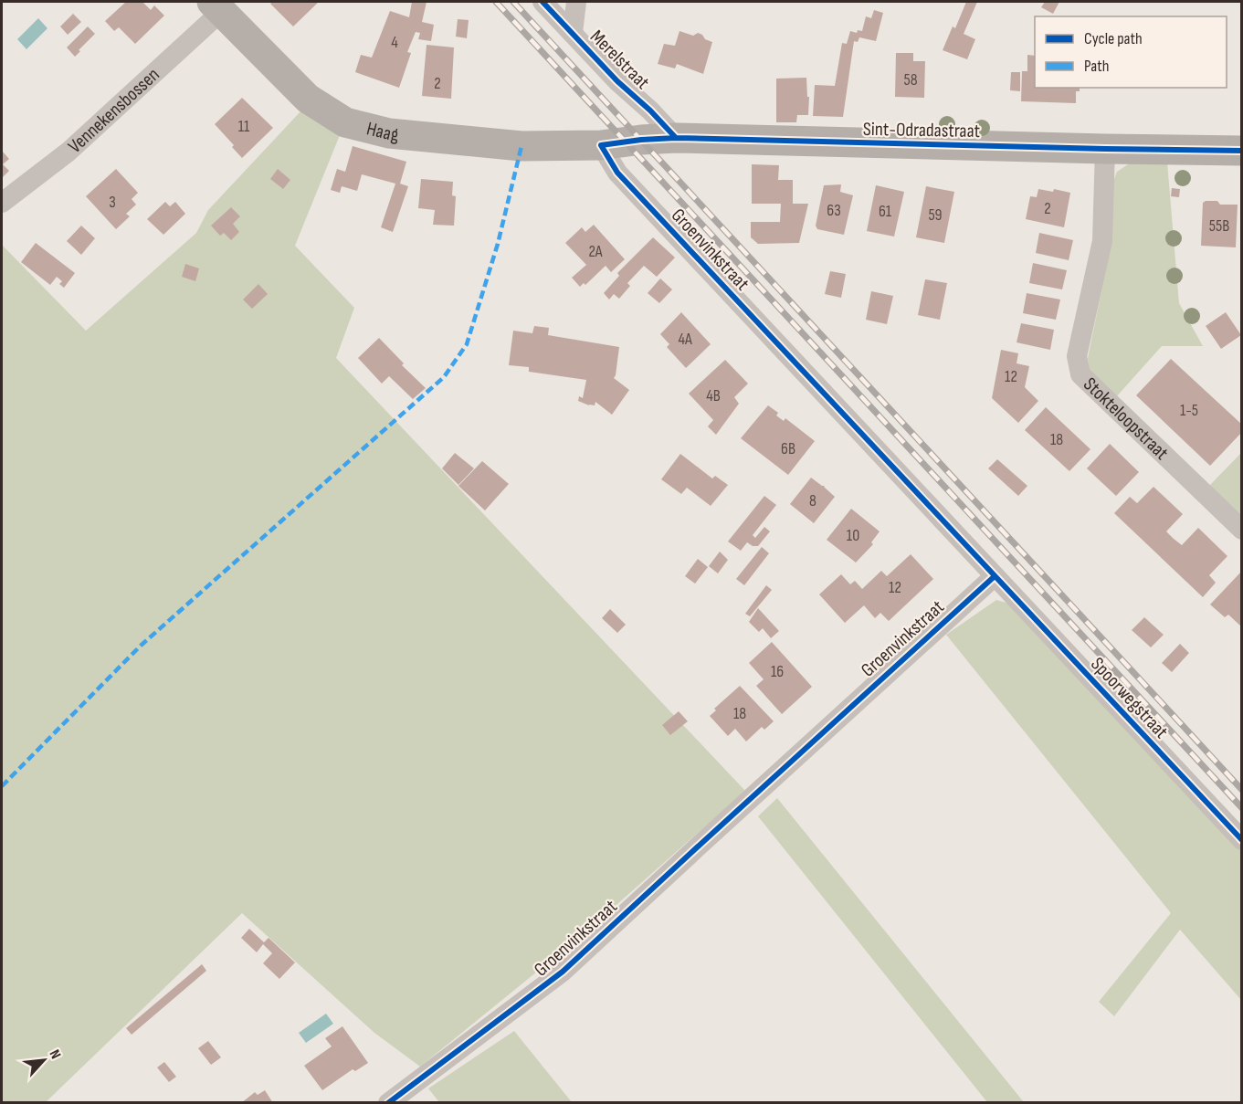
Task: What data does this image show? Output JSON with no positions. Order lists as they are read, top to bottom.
{
  "streets": {
    "street": [
      "Merelstraat",
      "Vennekensbossen",
      "Sint-Odradastraat",
      "Haag",
      "Groenvinkstraat",
      "Stokteloopstraat",
      "Spoorwegstraat"
    ]
  },
  "crossings": [
    ["Merelstraat", "Sint-Odradastraat"],
    ["Vennekensbossen", "Haag"],
    ["Sint-Odradastraat", "Haag"],
    ["Sint-Odradastraat", "Groenvinkstraat"],
    ["Sint-Odradastraat", "Stokteloopstraat"],
    ["Haag", "Groenvinkstraat"],
    ["Groenvinkstraat", "Spoorwegstraat"]
  ],
  "house_numbers": [
    "4",
    "58",
    "2",
    "11",
    "3",
    "2",
    "63",
    "61",
    "59",
    "55B",
    "2A",
    "4A",
    "12",
    "4B",
    "1-5",
    "18",
    "6B",
    "8",
    "10",
    "12",
    "16",
    "18"
  ],
  "legend": ["Cycle path", "Path"],
  "north": "top right"
}
